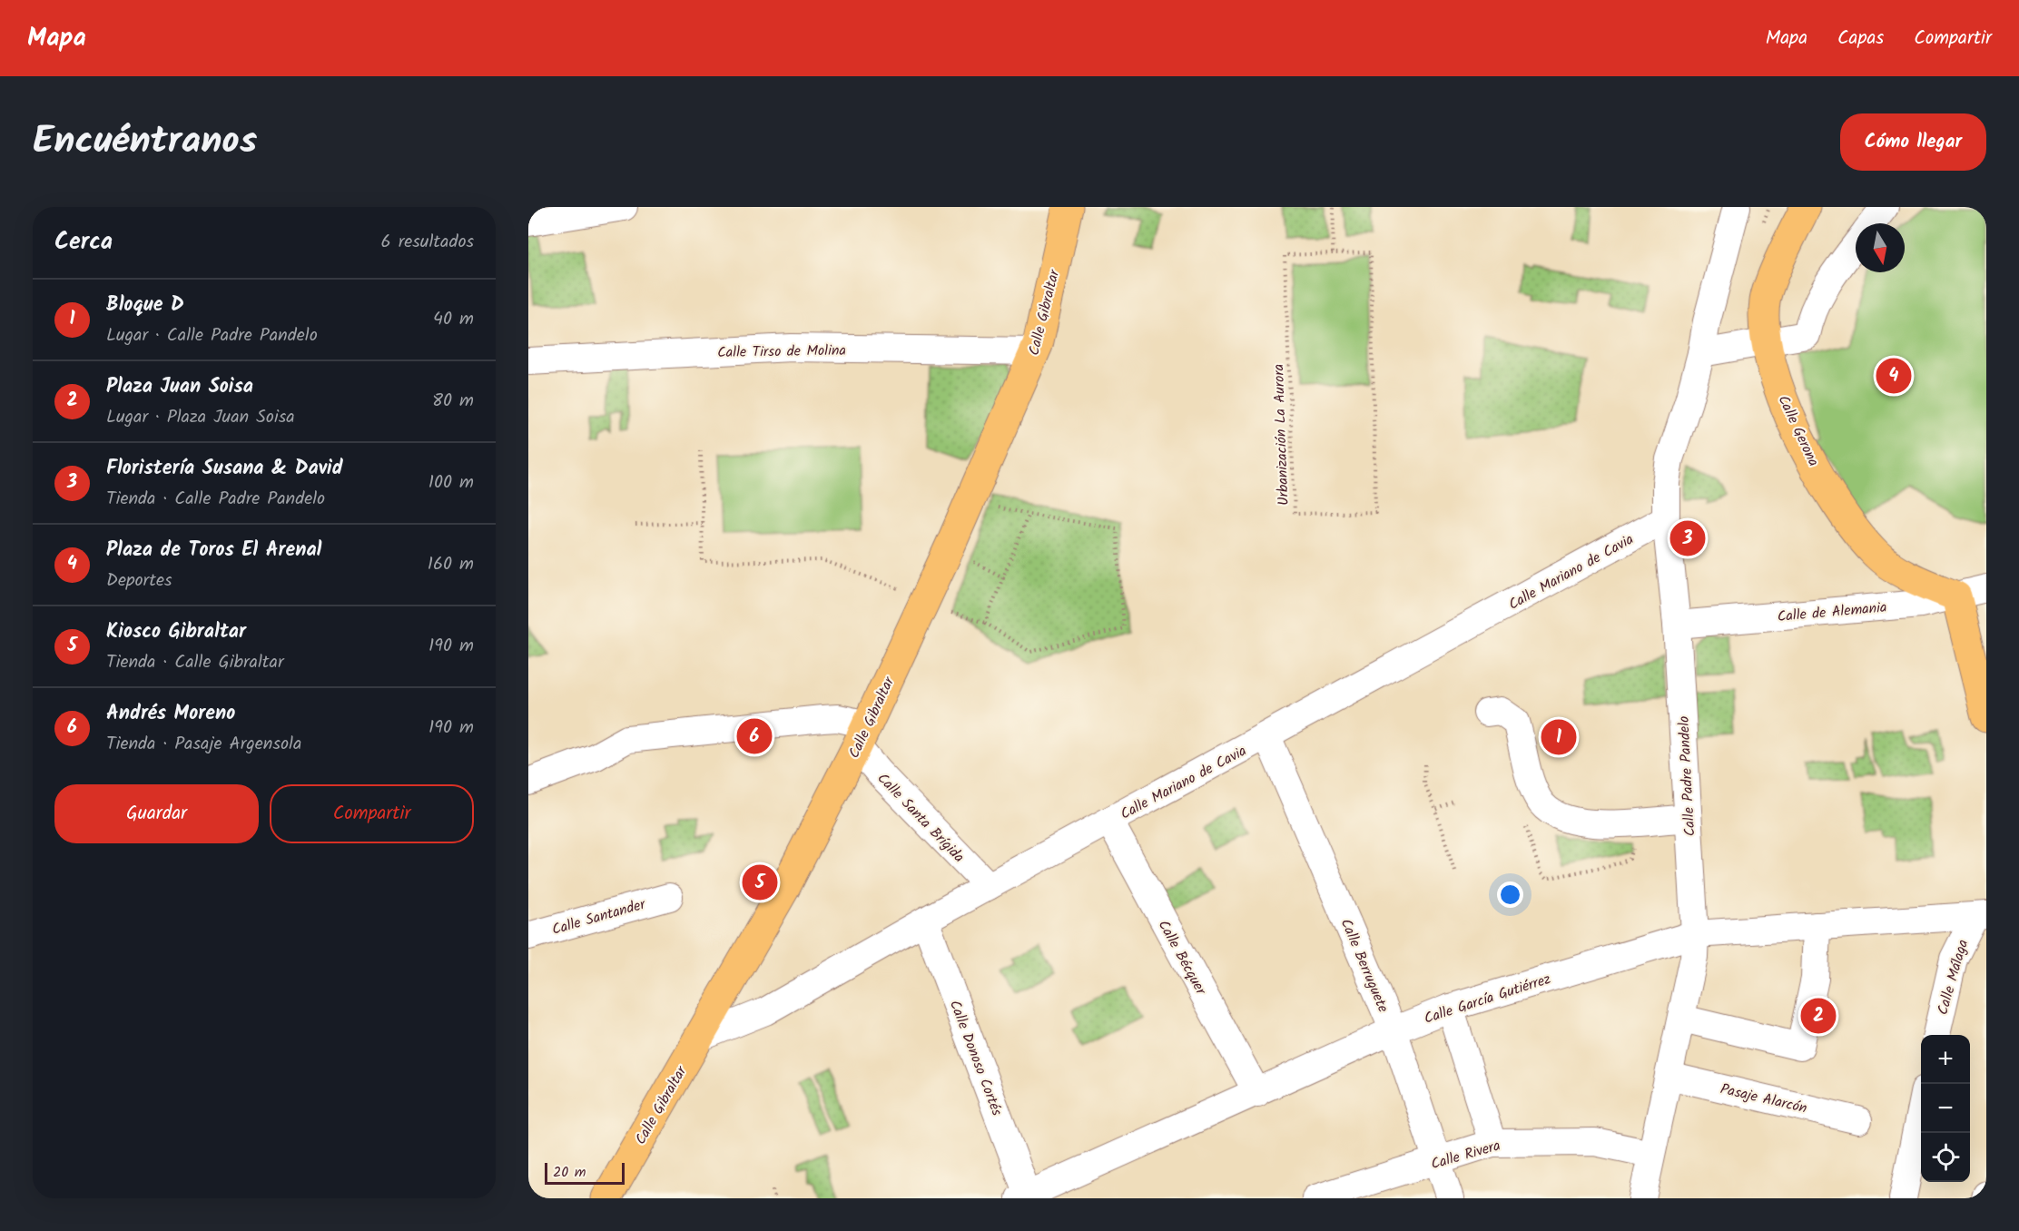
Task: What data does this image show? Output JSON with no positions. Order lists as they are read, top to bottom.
{
  "streets": {
    "main road": ["Calle Gibraltar", "Calle Gerona"],
    "street": [
      "Calle Tirso de Molina",
      "Calle Mariano de Cavia",
      "Calle de Alemania",
      "Calle Padre Pandelo",
      "Calle Santa Brígida",
      "Calle Santander",
      "Calle Bécquer",
      "Calle Berruguete",
      "Calle Málaga",
      "Calle García Gutiérrez",
      "Calle Donoso Cortés",
      "Pasaje Alarcón",
      "Calle Rivera"
    ],
    "path": ["Urbanización La Aurora"]
  },
  "crossings": [
    ["Calle Gibraltar", "Calle Tirso de Molina"],
    ["Calle Gibraltar", "Calle Mariano de Cavia"],
    ["Calle Gibraltar", "Calle Santa Brígida"],
    ["Calle Gerona", "Calle de Alemania"],
    ["Calle Mariano de Cavia", "Calle Padre Pandelo"],
    ["Calle Mariano de Cavia", "Calle Santa Brígida"],
    ["Calle Mariano de Cavia", "Calle Bécquer"],
    ["Calle Mariano de Cavia", "Calle Berruguete"],
    ["Calle Mariano de Cavia", "Calle Donoso Cortés"],
    ["Calle de Alemania", "Calle Padre Pandelo"],
    ["Calle Padre Pandelo", "Calle García Gutiérrez"],
    ["Calle Padre Pandelo", "Pasaje Alarcón"],
    ["Calle Padre Pandelo", "Calle Rivera"],
    ["Calle Bécquer", "Calle García Gutiérrez"],
    ["Calle Berruguete", "Calle García Gutiérrez"],
    ["Calle Berruguete", "Calle Rivera"],
    ["Calle Málaga", "Calle García Gutiérrez"],
    ["Calle García Gutiérrez", "Calle Donoso Cortés"]
  ],
  "scale_bar": "20 m",
  "north": "bottom",
  "page": {
    "header": "Mapa",
    "nav": ["Mapa", "Capas", "Compartir"],
    "title": "Encuéntranos",
    "buttons": [
      "Cómo llegar",
      ["Guardar", "Compartir"]
    ],
    "heading": ["Cerca", "6 resultados"],
    "list": [
      {
        "mark": "1",
        "name": "Bloque D",
        "note": "Lugar · Calle Padre Pandelo",
        "value": "40 m"
      },
      {
        "mark": "2",
        "name": "Plaza Juan Soisa",
        "note": "Lugar · Plaza Juan Soisa",
        "value": "80 m"
      },
      {
        "mark": "3",
        "name": "Floristería Susana & David",
        "note": "Tienda · Calle Padre Pandelo",
        "value": "100 m"
      },
      {
        "mark": "4",
        "name": "Plaza de Toros El Arenal",
        "note": "Deportes",
        "value": "160 m"
      },
      {
        "mark": "5",
        "name": "Kiosco Gibraltar",
        "note": "Tienda · Calle Gibraltar",
        "value": "190 m"
      },
      {
        "mark": "6",
        "name": "Andrés Moreno",
        "note": "Tienda · Pasaje Argensola",
        "value": "190 m"
      }
    ],
    "pins": [
      "4",
      "3",
      "6",
      "1",
      "5",
      "2"
    ],
    "map_buttons": ["+", "−"],
    "scale": "20 m"
  }
}
